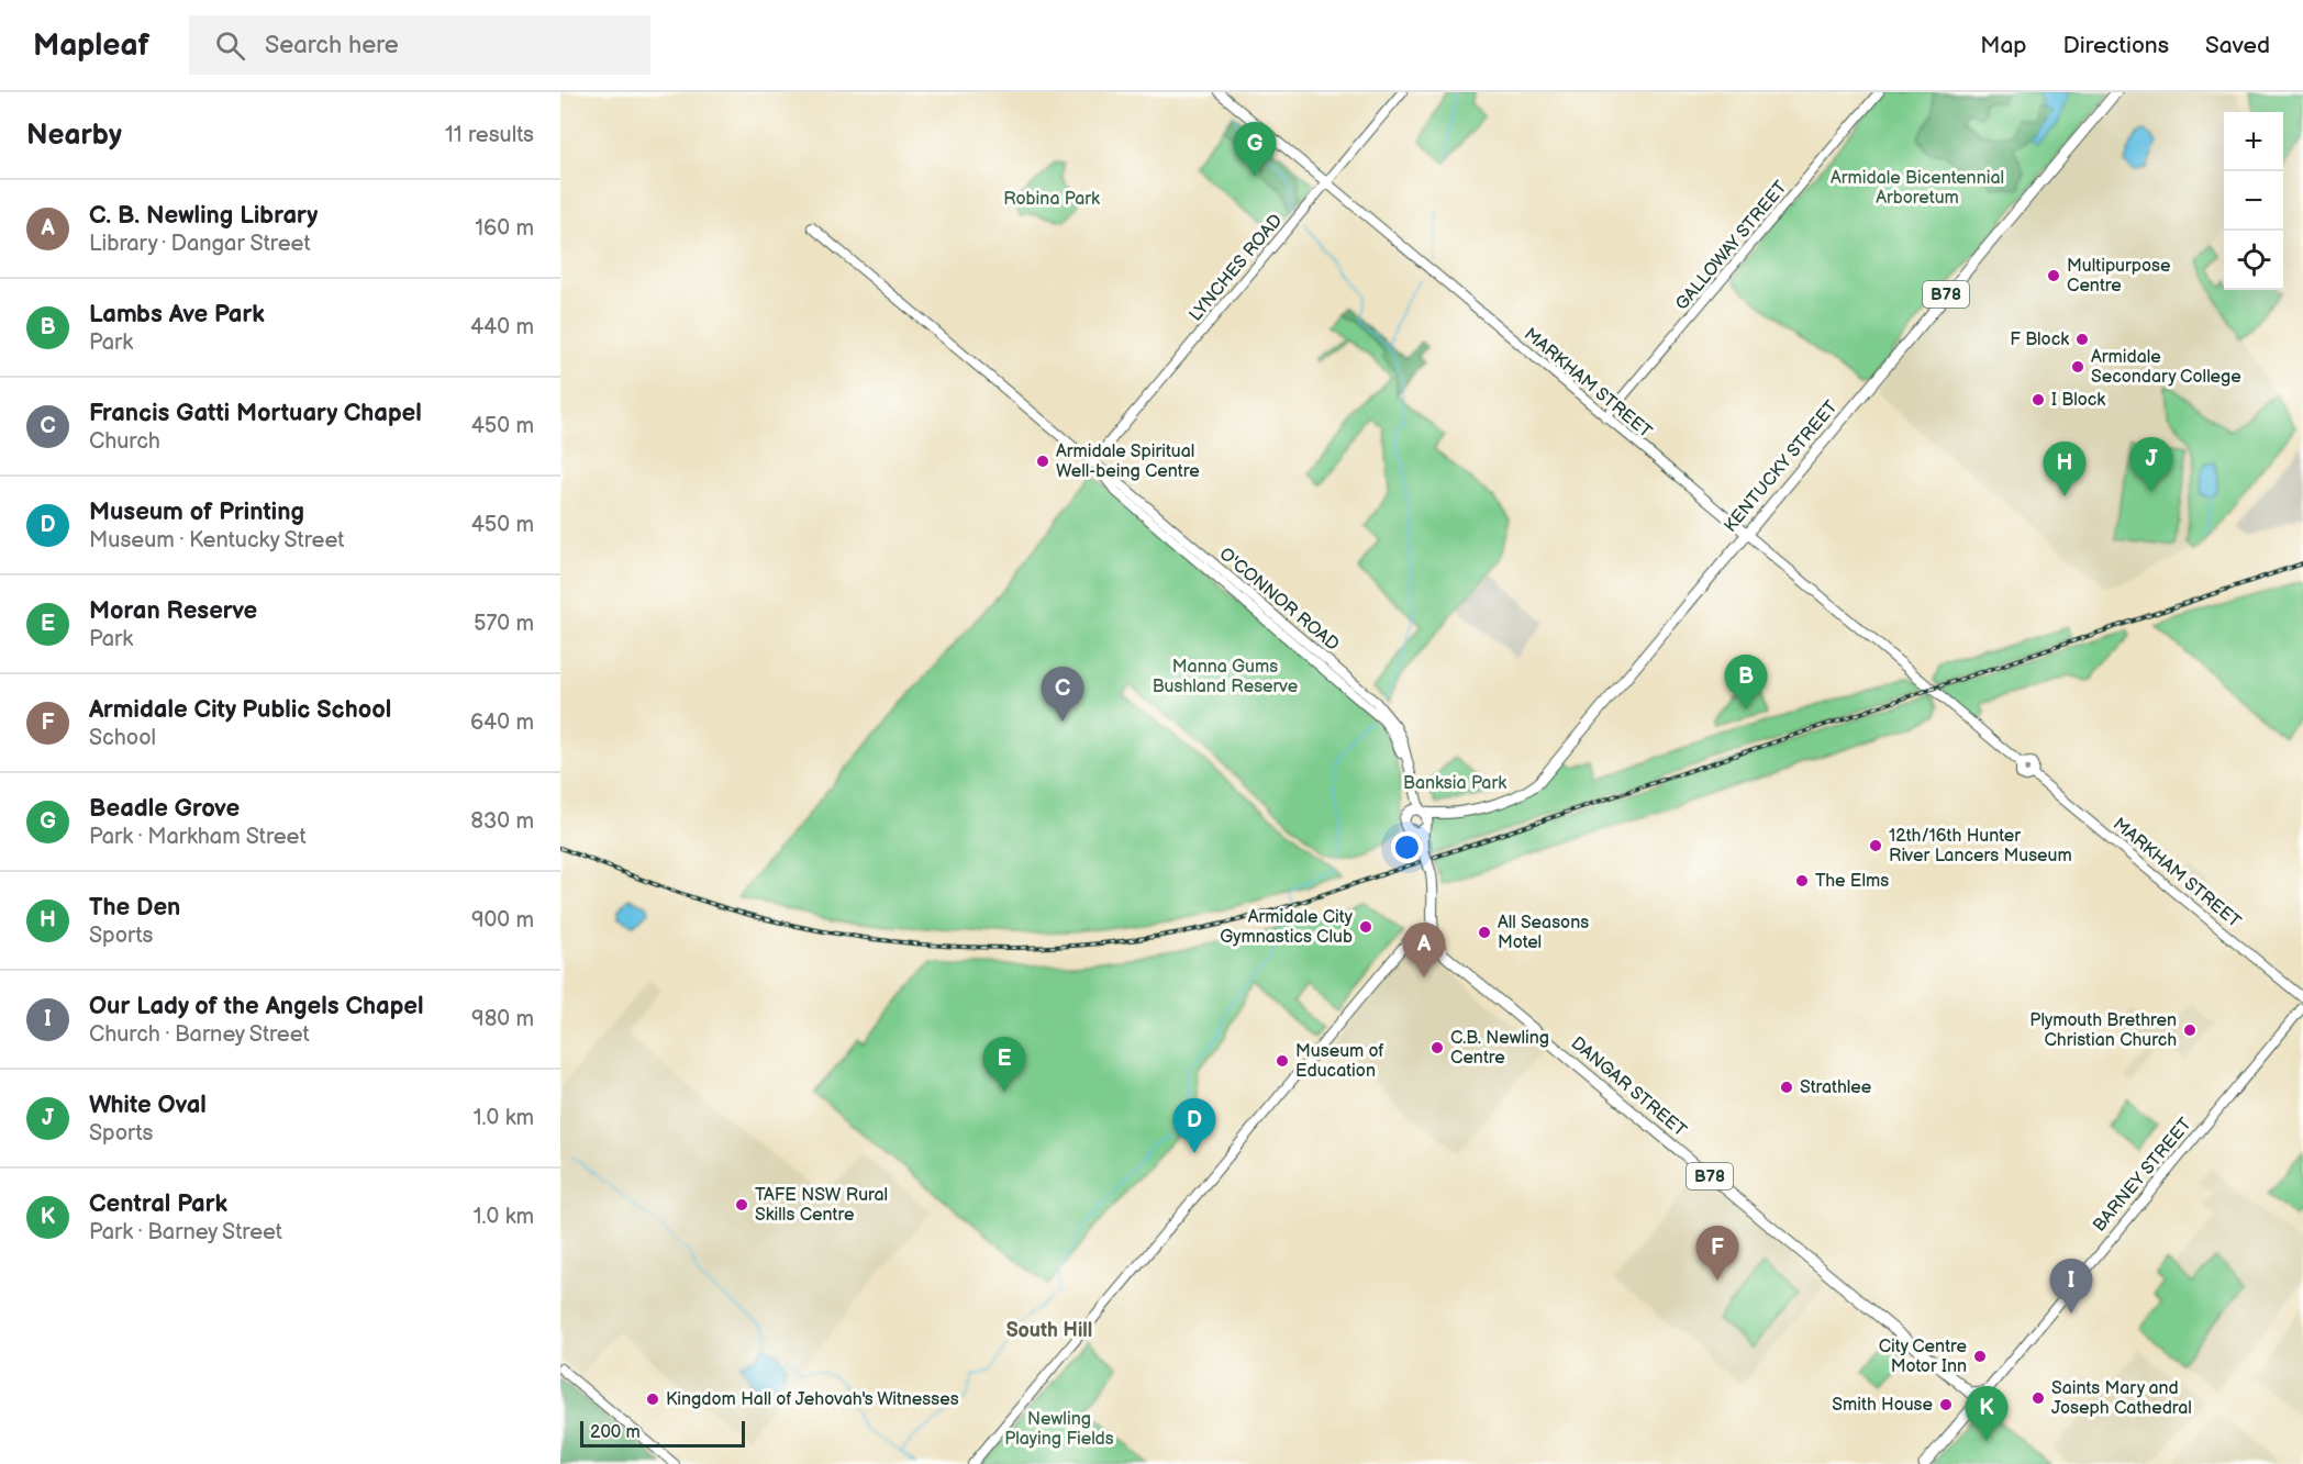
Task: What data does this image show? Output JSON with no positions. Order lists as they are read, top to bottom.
{
  "streets": {
    "main road": ["B78", "KENTUCKY STREET", "DANGAR STREET"],
    "street": [
      "GALLOWAY STREET",
      "LYNCHES ROAD",
      "MARKHAM STREET",
      "O'CONNOR ROAD",
      "BARNEY STREET"
    ]
  },
  "crossings": [
    ["GALLOWAY STREET", "MARKHAM STREET"],
    ["LYNCHES ROAD", "MARKHAM STREET"],
    ["LYNCHES ROAD", "O'CONNOR ROAD"],
    ["MARKHAM STREET", "KENTUCKY STREET"],
    ["KENTUCKY STREET", "O'CONNOR ROAD"],
    ["DANGAR STREET", "BARNEY STREET"]
  ],
  "districts": ["South Hill"],
  "parks": [
    "Armidale Bicentennial Arboretum",
    "Robina Park",
    "Manna Gums Bushland Reserve",
    "Banksia Park",
    "Newling Playing Fields"
  ],
  "places": [
    "Multipurpose Centre",
    "F Block",
    "Armidale Secondary College",
    "I Block",
    "Armidale Spiritual Well-being Centre",
    "12th/16th Hunter River Lancers Museum",
    "The Elms",
    "Armidale City Gymnastics Club",
    "All Seasons Motel",
    "Plymouth Brethren Christian Church",
    "C.B. Newling Centre",
    "Museum of Education",
    "Strathlee",
    "TAFE NSW Rural Skills Centre",
    "City Centre Motor Inn",
    "Saints Mary and Joseph Cathedral",
    "Kingdom Hall of Jehovah's Witnesses",
    "Smith House"
  ],
  "scale_bar": "200 m",
  "page": {
    "header": "Mapleaf",
    "search": "Search here",
    "nav": ["Map", "Directions", "Saved"],
    "heading": ["Nearby", "11 results"],
    "map_buttons": ["+", "−"],
    "pins": [
      "G",
      "J",
      "H",
      "B",
      "C",
      "A",
      "E",
      "D",
      "F",
      "I",
      "K"
    ],
    "list": [
      {
        "mark": "A",
        "name": "C. B. Newling Library",
        "note": "Library · Dangar Street",
        "value": "160 m"
      },
      {
        "mark": "B",
        "name": "Lambs Ave Park",
        "note": "Park",
        "value": "440 m"
      },
      {
        "mark": "C",
        "name": "Francis Gatti Mortuary Chapel",
        "note": "Church",
        "value": "450 m"
      },
      {
        "mark": "D",
        "name": "Museum of Printing",
        "note": "Museum · Kentucky Street",
        "value": "450 m"
      },
      {
        "mark": "E",
        "name": "Moran Reserve",
        "note": "Park",
        "value": "570 m"
      },
      {
        "mark": "F",
        "name": "Armidale City Public School",
        "note": "School",
        "value": "640 m"
      },
      {
        "mark": "G",
        "name": "Beadle Grove",
        "note": "Park · Markham Street",
        "value": "830 m"
      },
      {
        "mark": "H",
        "name": "The Den",
        "note": "Sports",
        "value": "900 m"
      },
      {
        "mark": "I",
        "name": "Our Lady of the Angels Chapel",
        "note": "Church · Barney Street",
        "value": "980 m"
      },
      {
        "mark": "J",
        "name": "White Oval",
        "note": "Sports",
        "value": "1.0 km"
      },
      {
        "mark": "K",
        "name": "Central Park",
        "note": "Park · Barney Street",
        "value": "1.0 km"
      }
    ],
    "scale": "200 m"
  }
}
